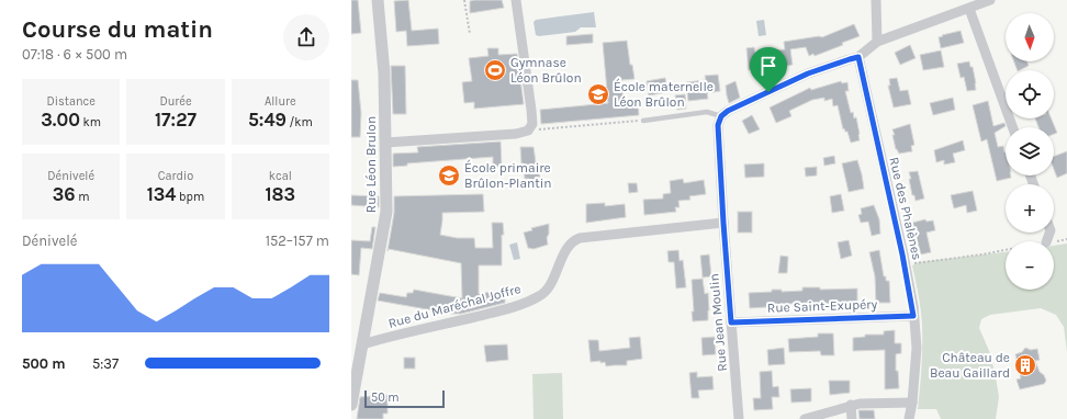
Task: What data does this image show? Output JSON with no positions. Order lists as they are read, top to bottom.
{
  "streets": {
    "street": [
      "Rue Léon Brulon",
      "Rue des Phalènes",
      "Rue du Maréchal Joffre",
      "Rue Saint-Exupéry",
      "Rue Jean Moulin"
    ]
  },
  "crossings": [
    ["Rue Léon Brulon", "Rue du Maréchal Joffre"],
    ["Rue des Phalènes", "Rue Saint-Exupéry"],
    ["Rue du Maréchal Joffre", "Rue Jean Moulin"],
    ["Rue Saint-Exupéry", "Rue Jean Moulin"]
  ],
  "places": {
    "sports": ["Gymnase Léon Brûlon"],
    "school or university": ["École maternelle Léon Brûlon", "École primaire Brûlon-Plantin"],
    "building": ["Château de Beau Gaillard"]
  },
  "scale_bar": "50 m",
  "north": "bottom",
  "page": {
    "heading": ["Course du matin", "07:18 · 6 × 500 m"],
    "map_buttons": ["+", "−"],
    "stats": [
      ["Distance", "3.00 km"],
      ["Durée", "17:27"],
      ["Allure", "5:49 /km"],
      ["Dénivelé", "36 m"],
      ["Cardio", "134 bpm"],
      ["kcal", "183"]
    ],
    "chart": ["Dénivelé", "152–157 m"],
    "list": [
      {
        "name": "500 m",
        "note": "5:37"
      }
    ],
    "scale": "50 m"
  }
}
